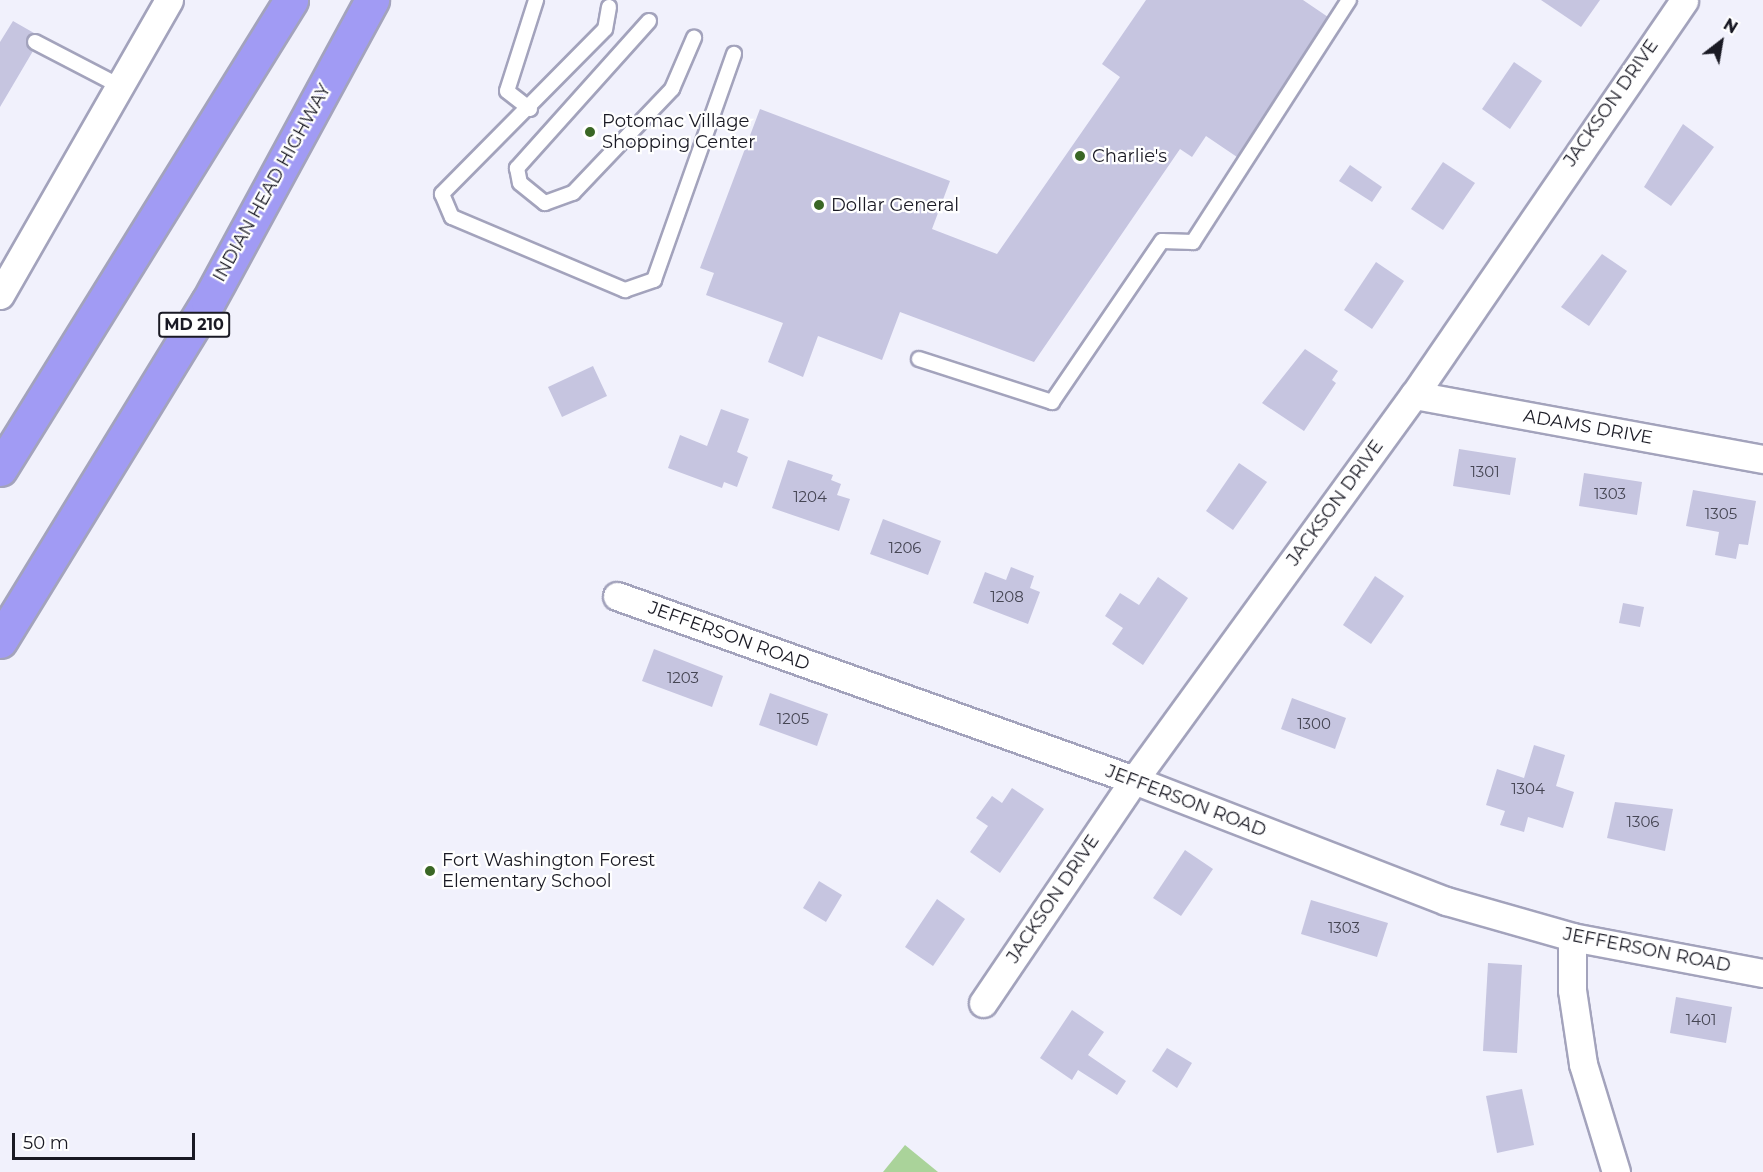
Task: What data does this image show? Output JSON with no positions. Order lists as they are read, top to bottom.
{
  "streets": {
    "highway": ["INDIAN HEAD HIGHWAY", "MD 210"],
    "street": ["JACKSON DRIVE", "ADAMS DRIVE", "JEFFERSON ROAD"]
  },
  "crossings": [
    ["JACKSON DRIVE", "ADAMS DRIVE"],
    ["JACKSON DRIVE", "JEFFERSON ROAD"]
  ],
  "places": [
    "Potomac Village Shopping Center",
    "Charlie's",
    "Dollar General",
    "Fort Washington Forest Elementary School"
  ],
  "house_numbers": [
    "1301",
    "1303",
    "1204",
    "1305",
    "1206",
    "1208",
    "1203",
    "1205",
    "1300",
    "1304",
    "1306",
    "1303",
    "1401"
  ],
  "scale_bar": "50 m",
  "north": "top right"
}
